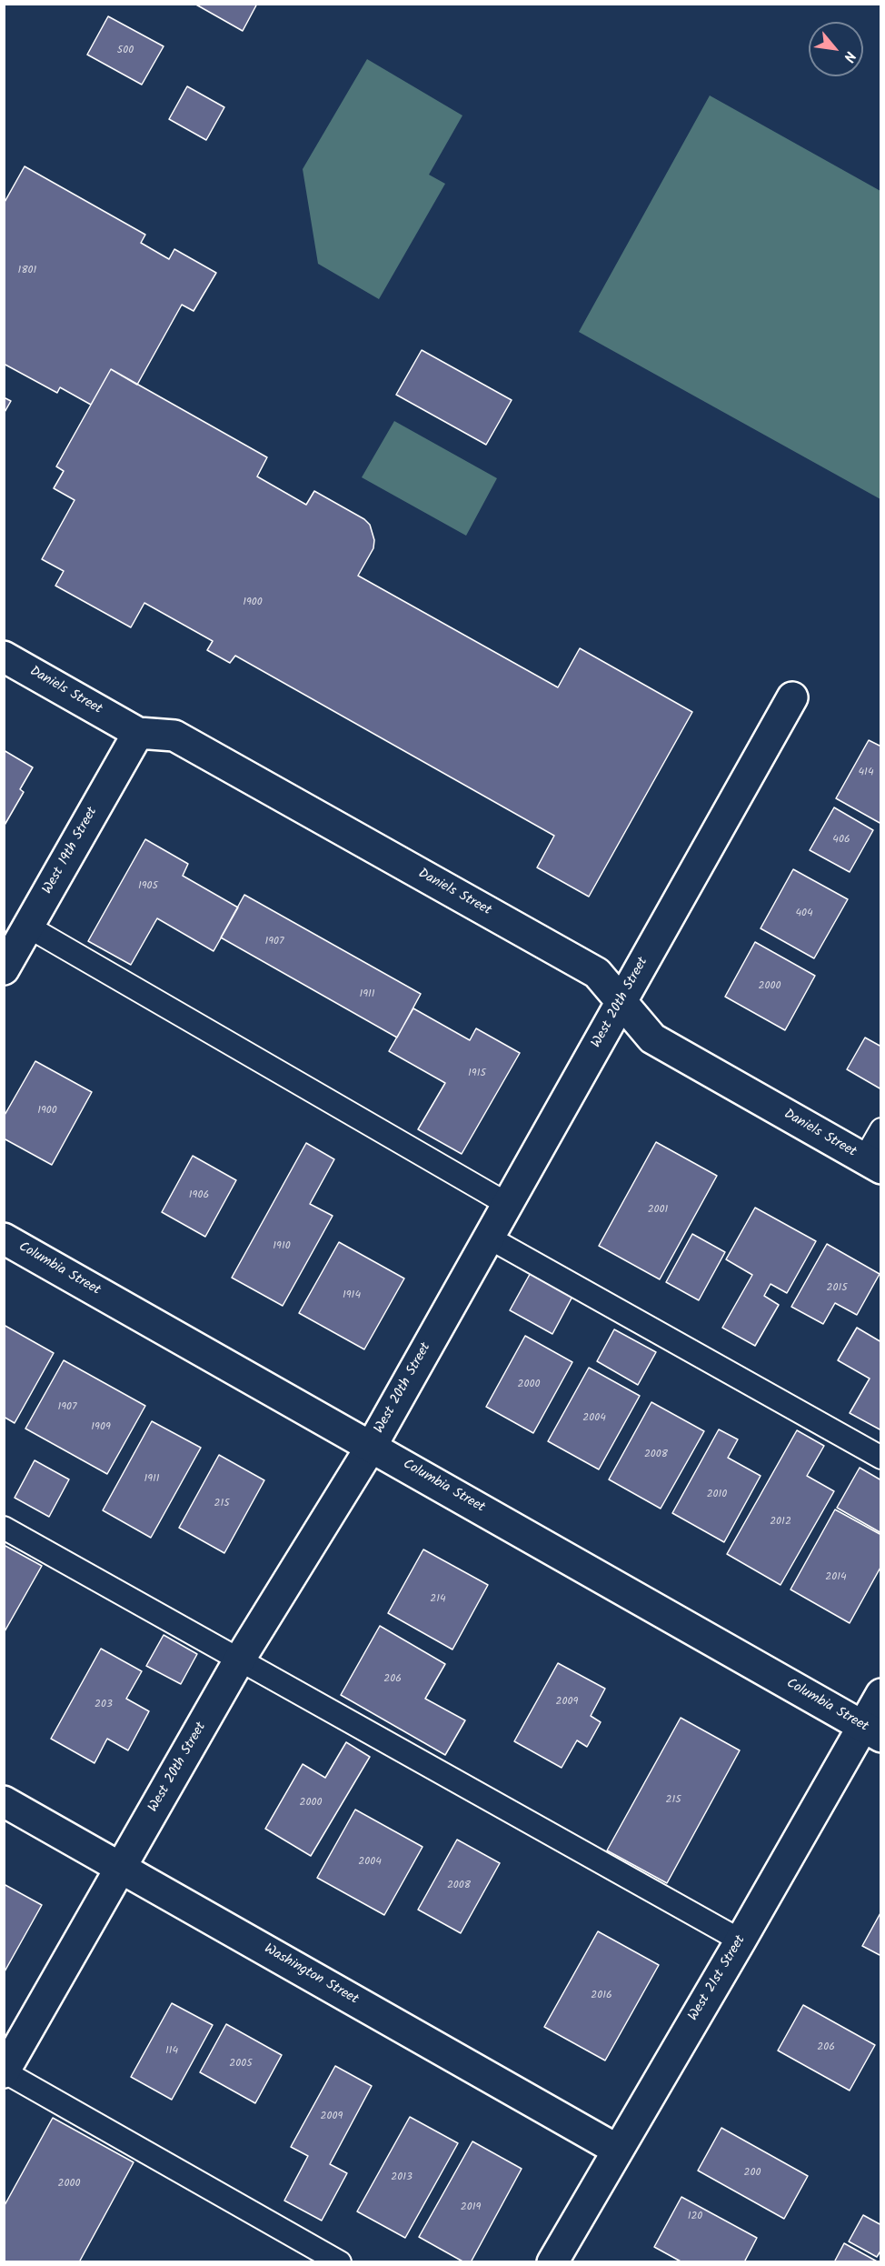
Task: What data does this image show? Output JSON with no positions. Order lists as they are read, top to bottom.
{
  "streets": {
    "street": [
      "Daniels Street",
      "West 19th Street",
      "West 20th Street",
      "Columbia Street",
      "Washington Street",
      "West 21st Street"
    ]
  },
  "crossings": [
    ["Daniels Street", "West 19th Street"],
    ["Daniels Street", "West 20th Street"],
    ["West 20th Street", "Columbia Street"],
    ["West 20th Street", "Washington Street"],
    ["Columbia Street", "West 21st Street"],
    ["Washington Street", "West 21st Street"]
  ],
  "house_numbers": [
    "500",
    "1801",
    "1900",
    "414",
    "406",
    "1905",
    "404",
    "1907",
    "2000",
    "1911",
    "1915",
    "1900",
    "1906",
    "2001",
    "1910",
    "2015",
    "1914",
    "2000",
    "1907",
    "2004",
    "1909",
    "2008",
    "1911",
    "2010",
    "215",
    "2012",
    "2014",
    "214",
    "206",
    "2009",
    "203",
    "215",
    "2000",
    "2004",
    "2008",
    "2016",
    "206",
    "114",
    "2005",
    "2009",
    "200",
    "2013",
    "2000",
    "2019",
    "120"
  ],
  "north": "bottom right"
}
